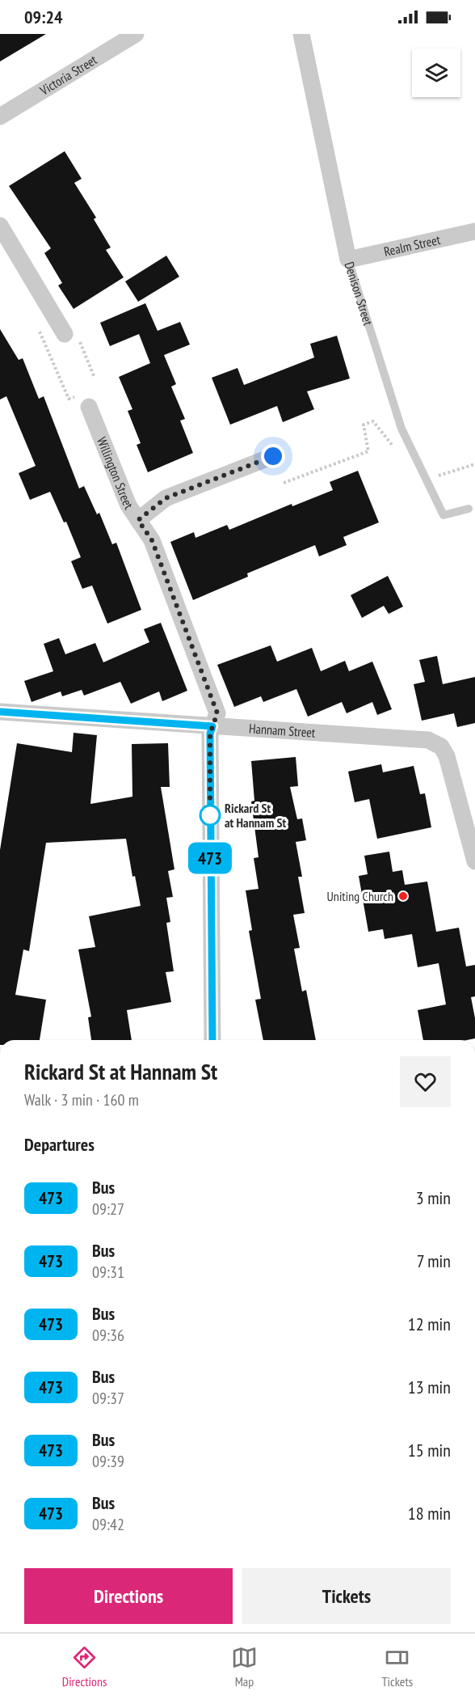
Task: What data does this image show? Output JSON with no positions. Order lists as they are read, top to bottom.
{
  "streets": {
    "street": [
      "Victoria Street",
      "Realm Street",
      "Denison Street",
      "Willington Street",
      "Hannam Street"
    ]
  },
  "crossings": [
    ["Realm Street", "Denison Street"],
    ["Willington Street", "Hannam Street"]
  ],
  "places": ["Rickard St at Hannam St", "Uniting Church"],
  "lines": ["bus line 473"],
  "page": {
    "status": "09:24",
    "on_map": "473",
    "heading": [
      ["Rickard St at Hannam St", "Walk · 3 min · 160 m"],
      "Departures"
    ],
    "list": [
      {
        "mark": "473",
        "name": "Bus",
        "note": "09:27",
        "value": "3 min"
      },
      {
        "mark": "473",
        "name": "Bus",
        "note": "09:31",
        "value": "7 min"
      },
      {
        "mark": "473",
        "name": "Bus",
        "note": "09:36",
        "value": "12 min"
      },
      {
        "mark": "473",
        "name": "Bus",
        "note": "09:37",
        "value": "13 min"
      },
      {
        "mark": "473",
        "name": "Bus",
        "note": "09:39",
        "value": "15 min"
      },
      {
        "mark": "473",
        "name": "Bus",
        "note": "09:42",
        "value": "18 min"
      }
    ],
    "buttons": ["Directions", "Tickets"],
    "tabs": ["Directions", "Map", "Tickets"]
  }
}
